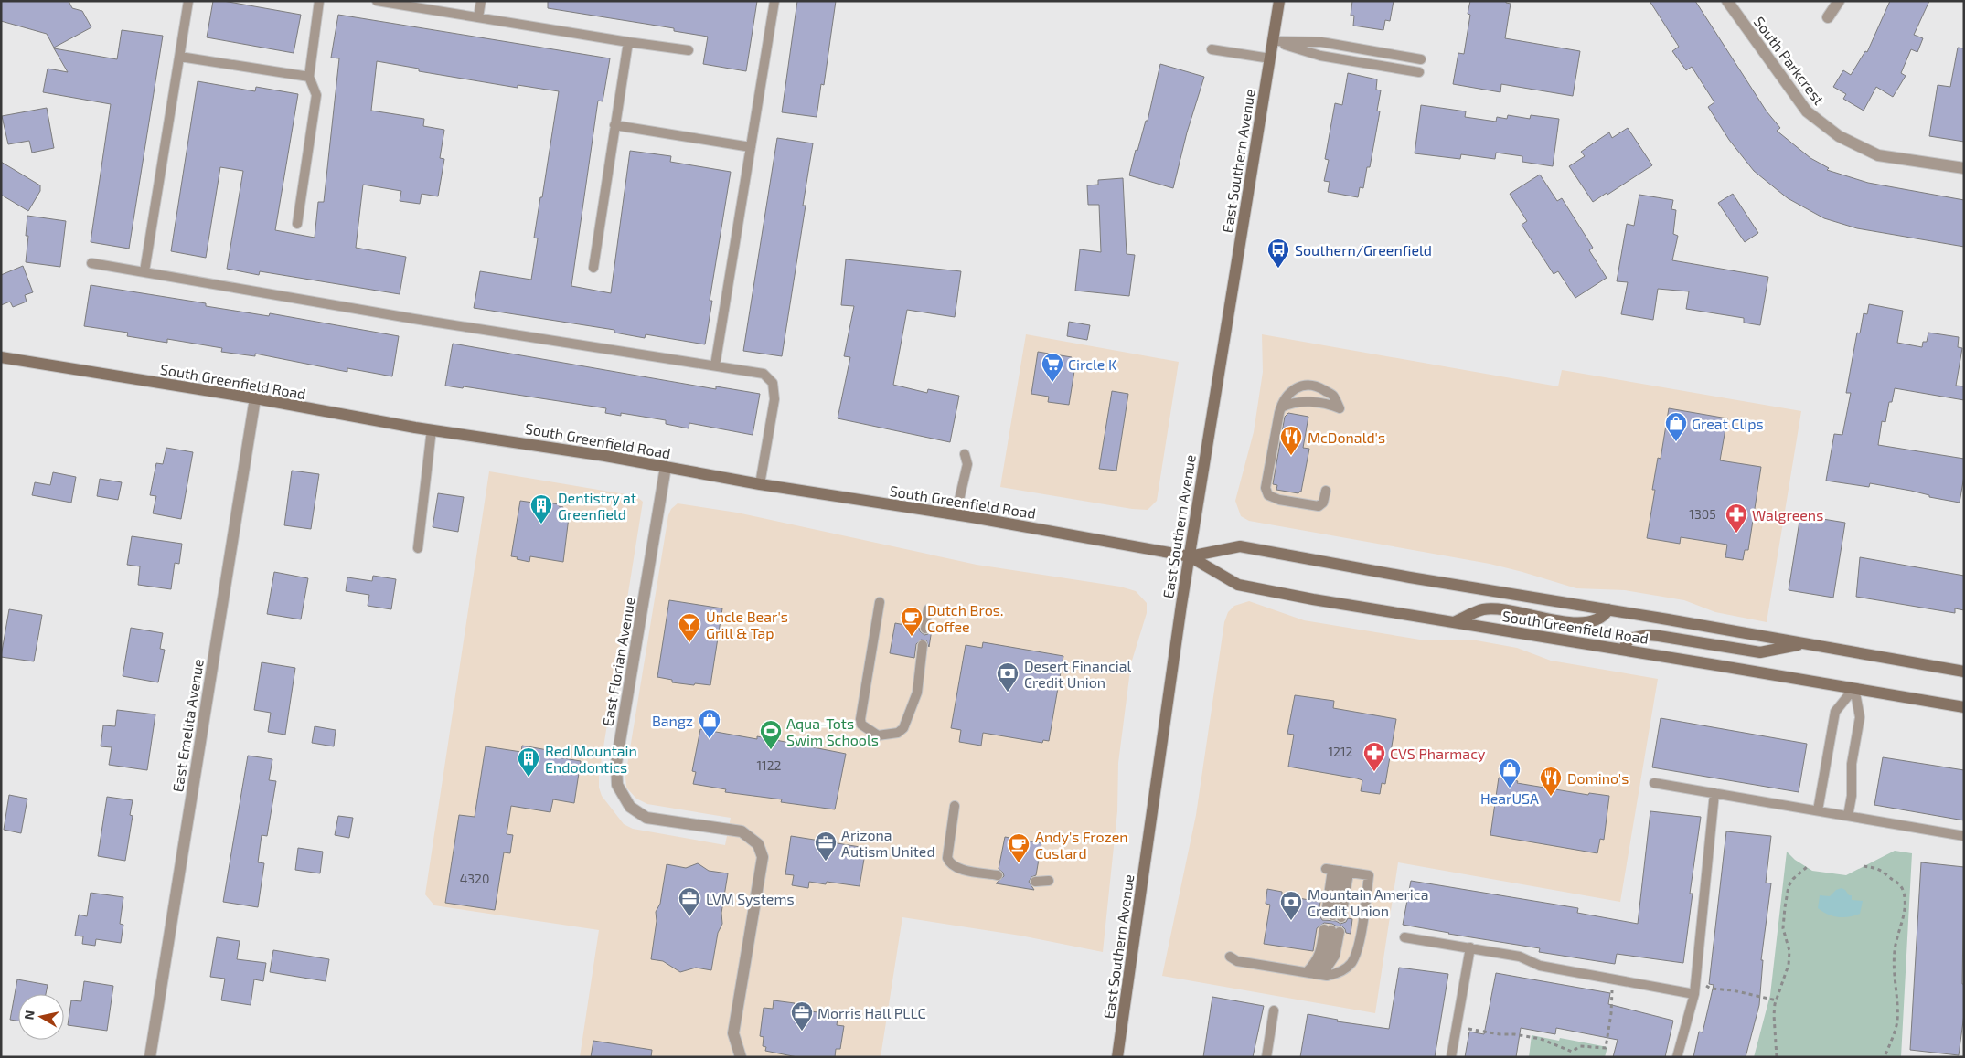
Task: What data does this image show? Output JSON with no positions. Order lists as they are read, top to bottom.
{
  "streets": {
    "main road": ["East Southern Avenue", "South Greenfield Road"],
    "street": ["South Parkcrest", "East Florian Avenue", "East Emelita Avenue"]
  },
  "crossings": [
    ["East Southern Avenue", "South Greenfield Road"],
    ["South Greenfield Road", "East Florian Avenue"],
    ["South Greenfield Road", "East Emelita Avenue"]
  ],
  "places": {
    "bus stop": ["Southern/Greenfield"],
    "supermarket": ["Circle K"],
    "shop": ["Great Clips", "Bangz", "HearUSA"],
    "restaurant": ["McDonald's", "Domino's"],
    "building": ["Dentistry at Greenfield", "Red Mountain Endodontics"],
    "pharmacy": ["Walgreens", "CVS Pharmacy"],
    "cafe": ["Dutch Bros. Coffee", "Andy's Frozen Custard"],
    "bar": ["Uncle Bear's Grill & Tap"],
    "bank": ["Desert Financial Credit Union", "Mountain America Credit Union"],
    "sports": ["Aqua-Tots Swim Schools"],
    "office": ["Arizona Autism United", "LVM Systems", "Morris Hall PLLC"]
  },
  "house_numbers": [
    "1305",
    "1212",
    "1122",
    "4320"
  ],
  "north": "left"
}
